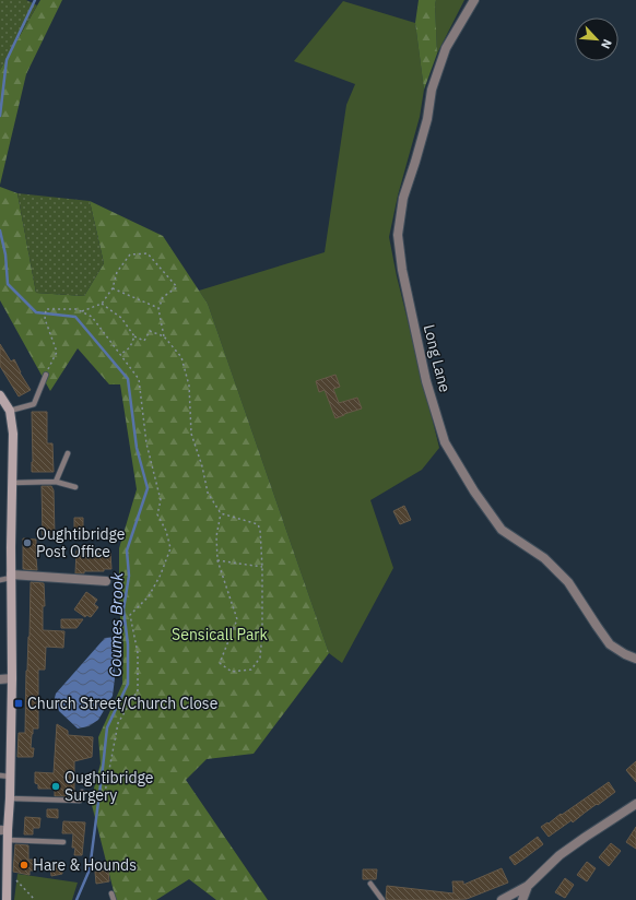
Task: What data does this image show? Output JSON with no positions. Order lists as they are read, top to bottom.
{
  "streets": {
    "street": ["Long Lane"]
  },
  "water": ["Coumes Brook"],
  "parks": ["Sensicall Park"],
  "places": {
    "other": ["Oughtibridge Post Office", "Oughtibridge Surgery", "Hare & Hounds"],
    "transit": ["Church Street/Church Close"]
  },
  "north": "bottom right"
}
